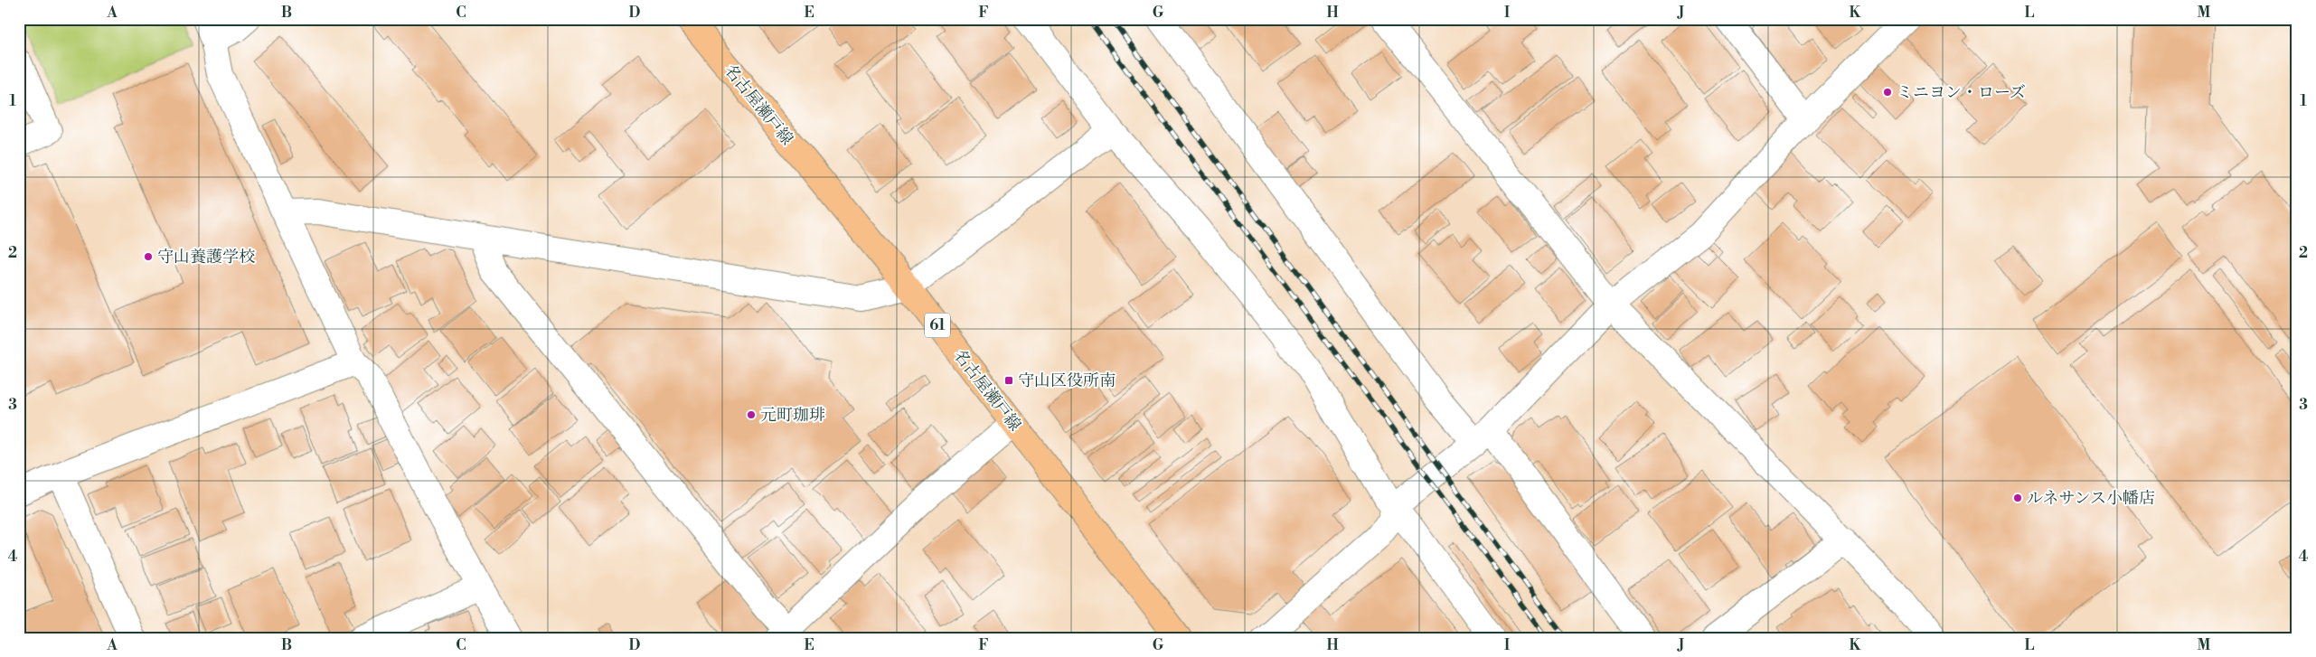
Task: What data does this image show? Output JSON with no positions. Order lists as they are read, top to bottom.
{
  "streets": {
    "main road": ["名古屋瀬戸線", "61"]
  },
  "places": {
    "other": [
      "ミニヨン・ローズ",
      "守山養護学校",
      "元町珈琲",
      "ルネサンス小幡店"
    ],
    "transit": ["守山区役所南"]
  },
  "grid": {
    "columns": [
      "A",
      "B",
      "C",
      "D",
      "E",
      "F",
      "G",
      "H",
      "I",
      "J",
      "K",
      "L",
      "M"
    ],
    "rows": [
      "1",
      "2",
      "3",
      "4"
    ]
  }
}
